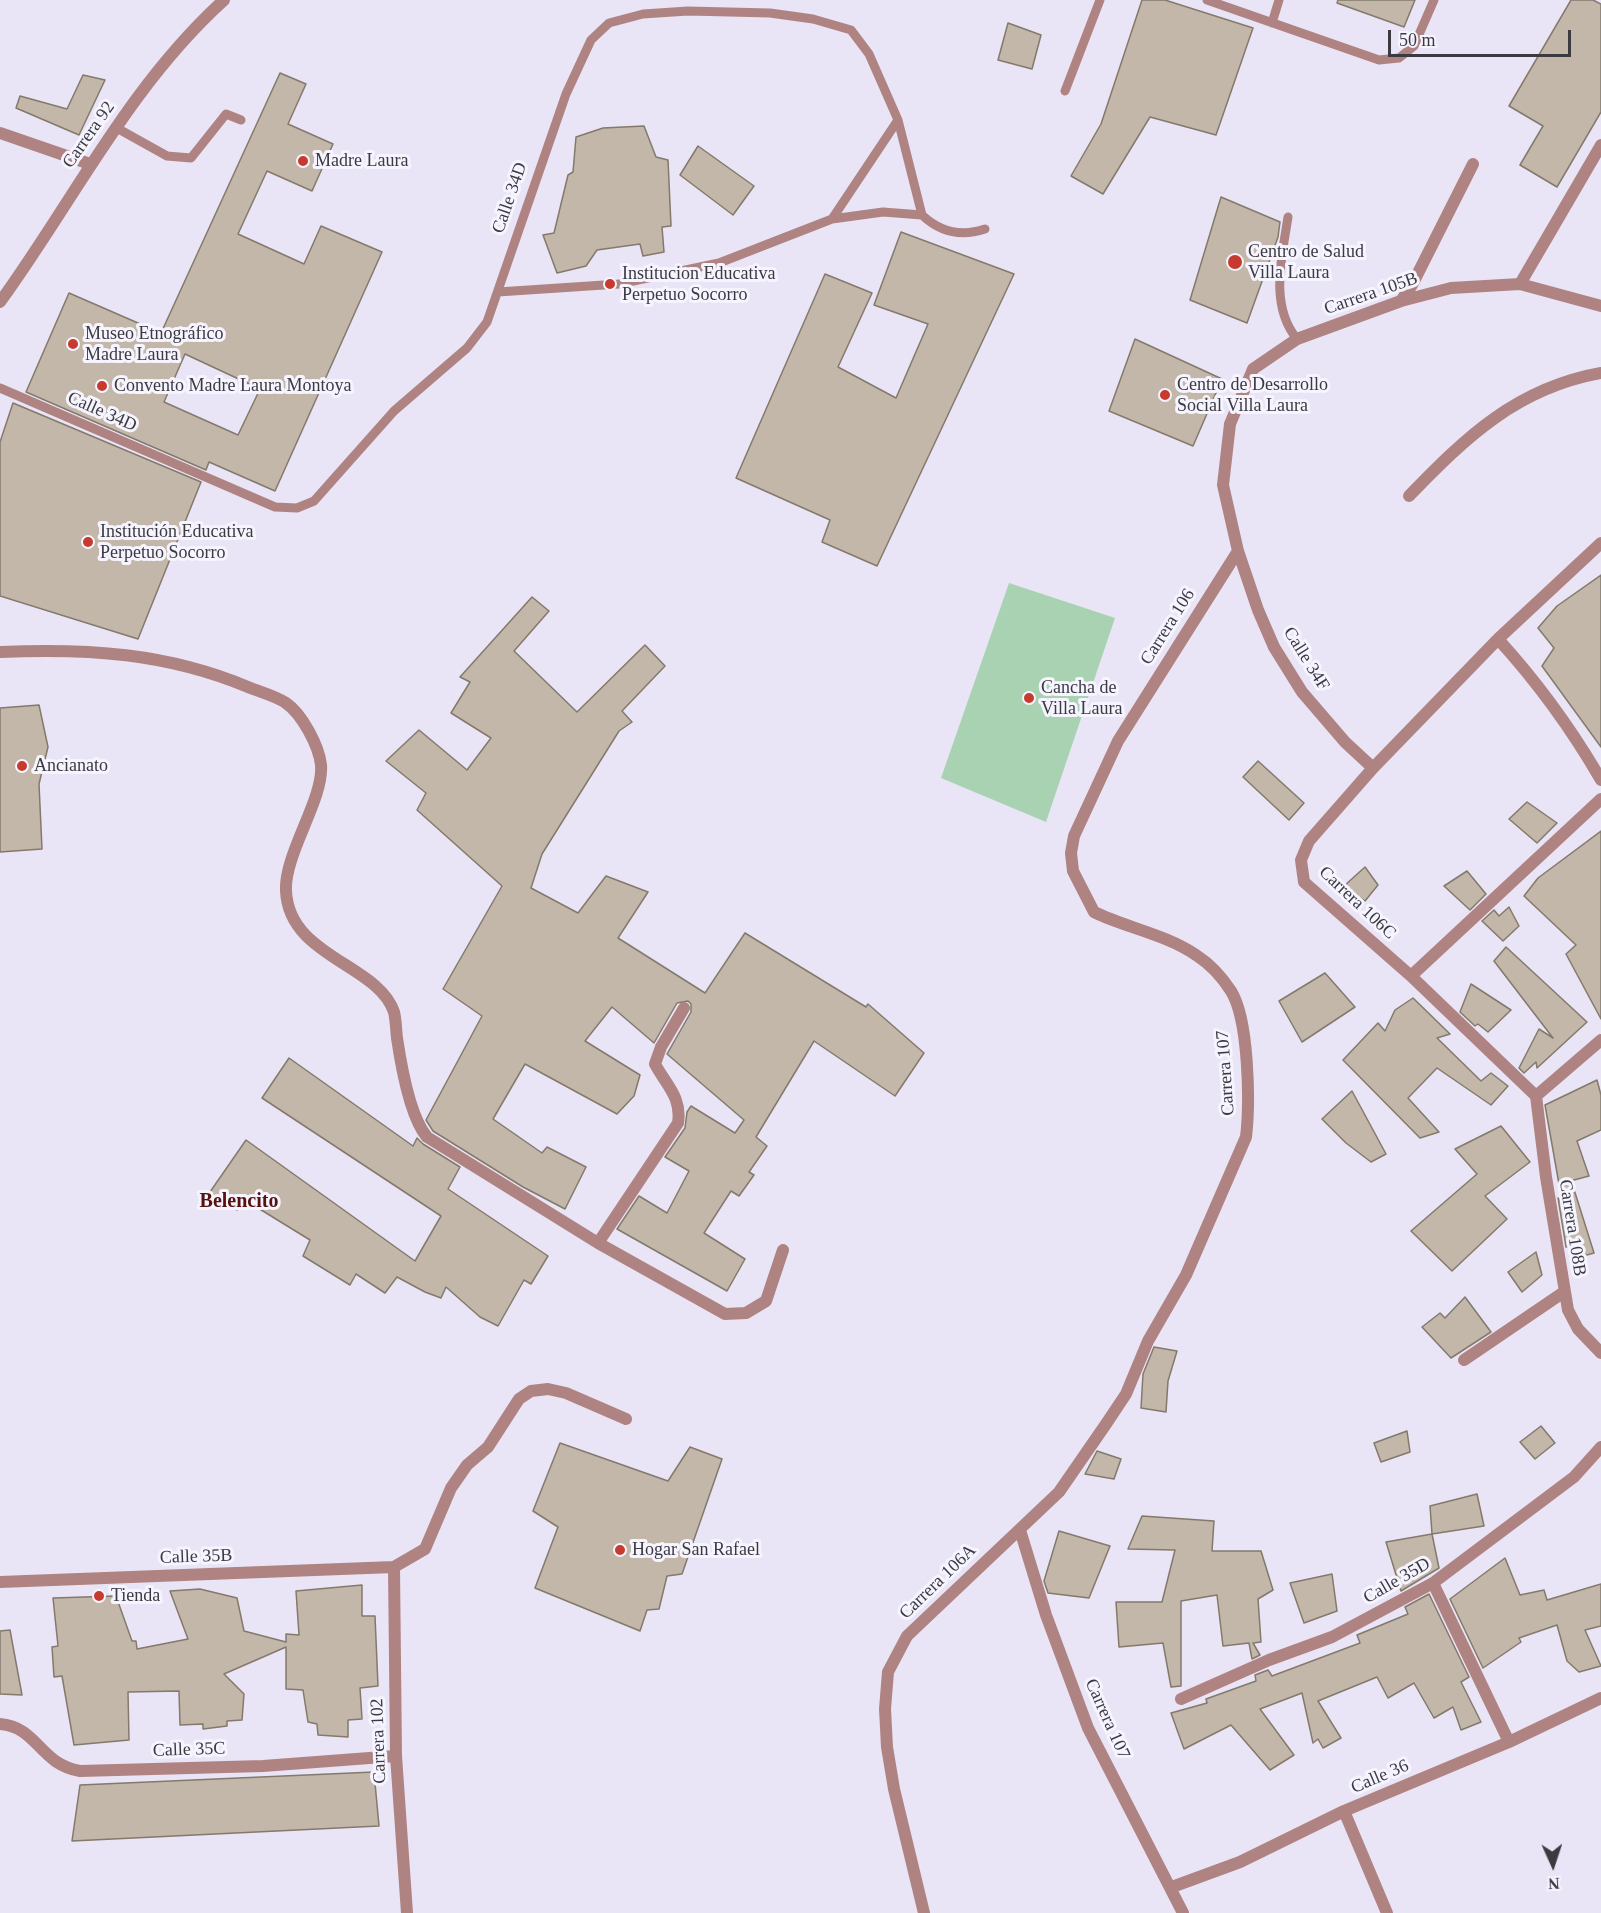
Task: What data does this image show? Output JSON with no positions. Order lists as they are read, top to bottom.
{
  "streets": {
    "street": [
      "Carrera 92",
      "Carrera 105B",
      "Carrera 106",
      "Calle 34F",
      "Carrera 106C",
      "Carrera 107",
      "Carrera 108B",
      "Calle 35B",
      "Calle 35D",
      "Carrera 106A",
      "Carrera 102",
      "Calle 35C",
      "Calle 36"
    ],
    "lane": ["Calle 34D"]
  },
  "crossings": [
    ["Carrera 105B", "Carrera 106"],
    ["Carrera 105B", "Calle 34F"],
    ["Carrera 106", "Calle 34F"],
    ["Carrera 106", "Carrera 107"],
    ["Calle 34F", "Carrera 106C"],
    ["Carrera 106C", "Carrera 108B"],
    ["Carrera 107", "Carrera 106A"],
    ["Carrera 107", "Calle 36"],
    ["Calle 35B", "Carrera 102"],
    ["Carrera 102", "Calle 35C"]
  ],
  "districts": ["Belencito"],
  "places": [
    "Madre Laura",
    "Centro de Salud Villa Laura",
    "Institucion Educativa Perpetuo Socorro",
    "Museo Etnográfico Madre Laura",
    "Convento Madre Laura Montoya",
    "Centro de Desarrollo Social Villa Laura",
    "Institución Educativa Perpetuo Socorro",
    "Cancha de Villa Laura",
    "Ancianato",
    "Hogar San Rafael",
    "Tienda"
  ],
  "scale_bar": "50 m",
  "north": "bottom"
}
